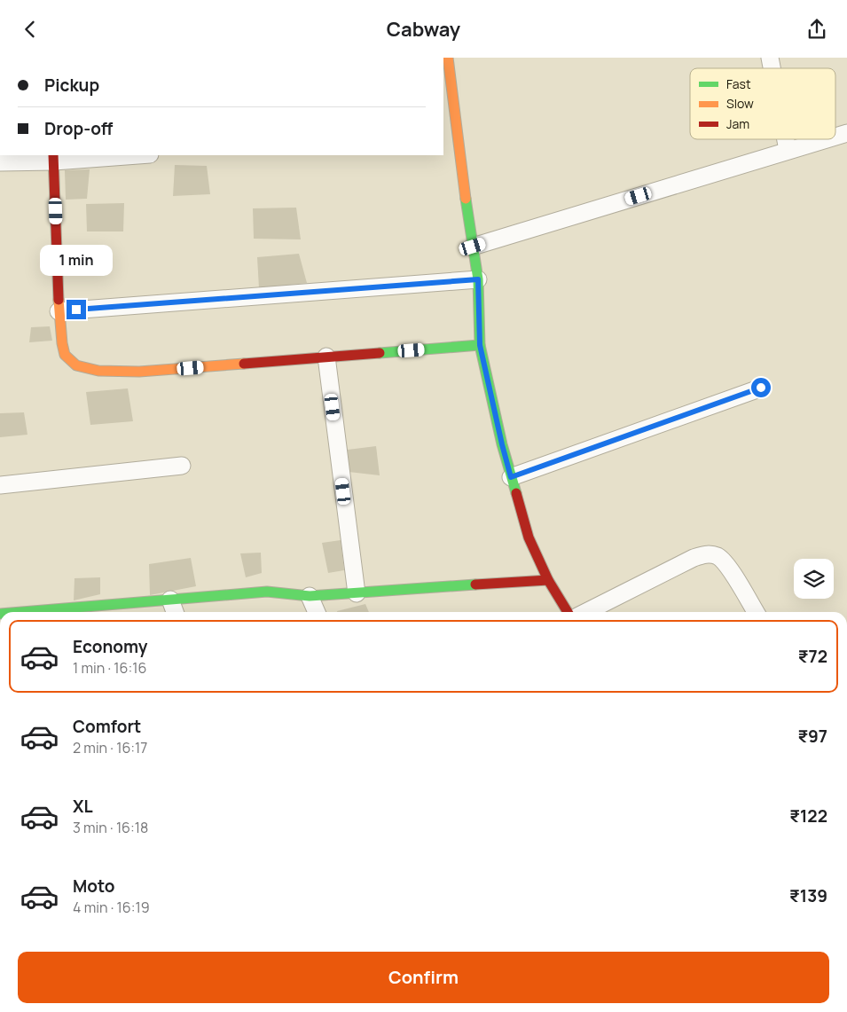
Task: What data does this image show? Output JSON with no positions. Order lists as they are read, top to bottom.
{
  "legend": ["Fast", "Slow", "Jam"],
  "page": {
    "header": "Cabway",
    "banner": ["Pickup", "Drop-off"],
    "bubble": "1 min",
    "list": [
      {
        "name": "Economy",
        "note": "1 min · 16:16",
        "value": "₹72"
      },
      {
        "name": "Comfort",
        "note": "2 min · 16:17",
        "value": "₹97"
      },
      {
        "name": "XL",
        "note": "3 min · 16:18",
        "value": "₹122"
      },
      {
        "name": "Moto",
        "note": "4 min · 16:19",
        "value": "₹139"
      }
    ],
    "buttons": "Confirm"
  }
}
